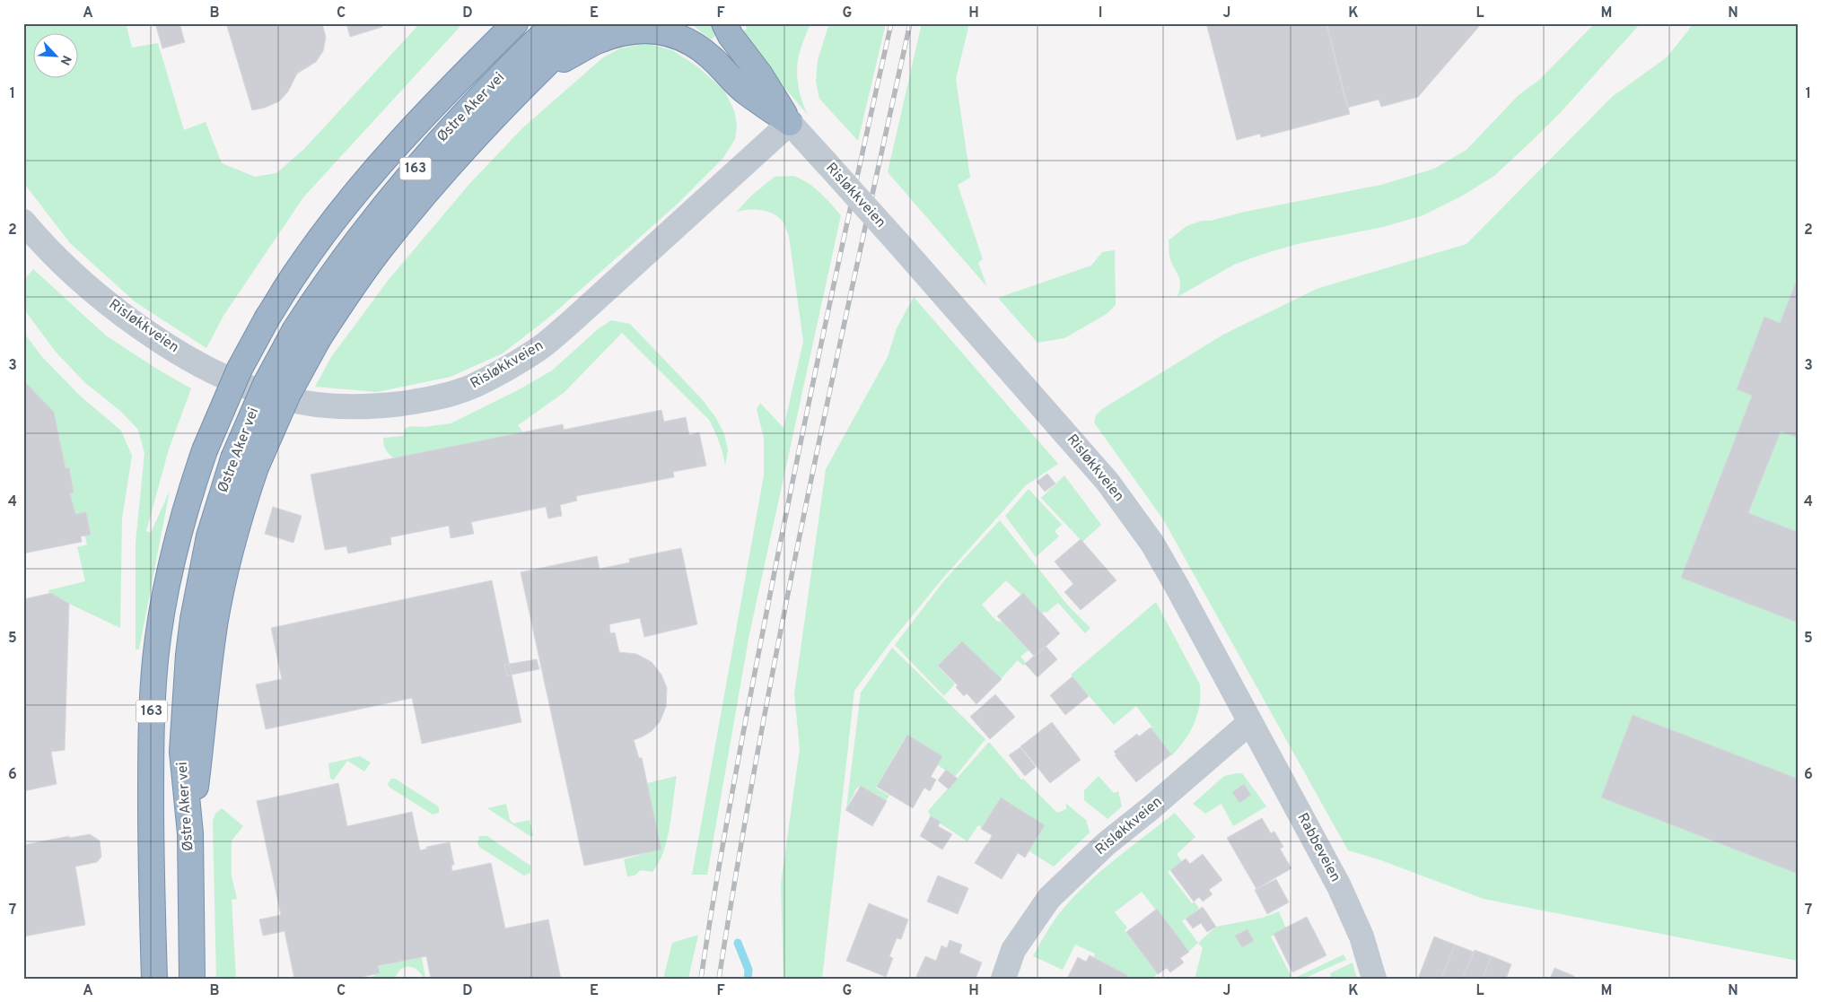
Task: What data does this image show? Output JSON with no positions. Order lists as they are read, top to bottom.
{
  "streets": {
    "highway": ["Østre Aker vei", "163"],
    "street": ["Risløkkveien", "Rabbeveien"]
  },
  "crossings": [
    ["Østre Aker vei", "163"],
    ["Risløkkveien", "Rabbeveien"]
  ],
  "north": "bottom right",
  "grid": {
    "columns": [
      "A",
      "B",
      "C",
      "D",
      "E",
      "F",
      "G",
      "H",
      "I",
      "J",
      "K",
      "L",
      "M",
      "N"
    ],
    "rows": [
      "1",
      "2",
      "3",
      "4",
      "5",
      "6",
      "7"
    ]
  }
}
